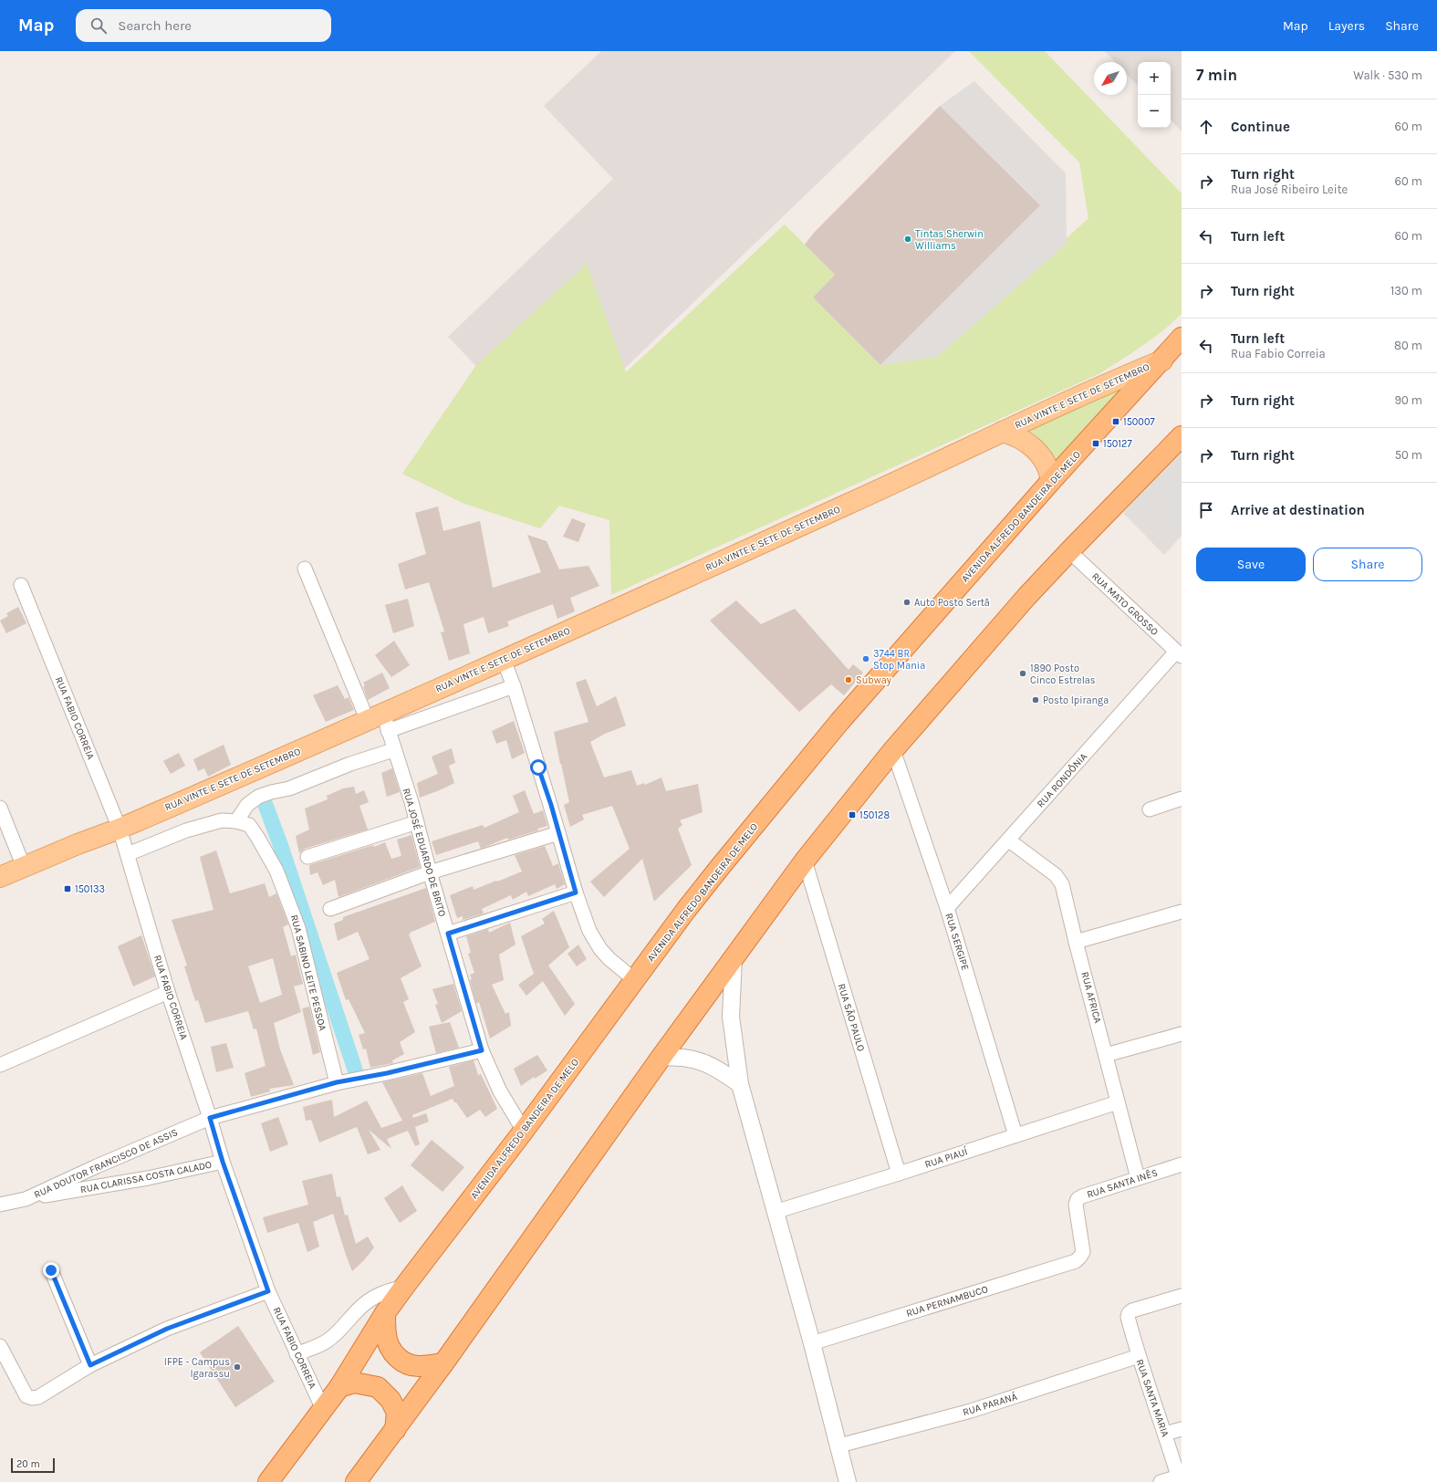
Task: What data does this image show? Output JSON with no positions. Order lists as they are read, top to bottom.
{
  "streets": {
    "highway": ["AVENIDA ALFREDO BANDEIRA DE MELO"],
    "main road": ["RUA VINTE E SETE DE SETEMBRO"],
    "street": [
      "RUA MATO GROSSO",
      "RUA FABIO CORREIA",
      "RUA RONDÔNIA",
      "RUA JOSÉ EDUARDO DE BRITO",
      "RUA SERGIPE",
      "RUA SABINO LEITE PESSOA",
      "RUA AFRICA",
      "RUA SÃO PAULO",
      "RUA PIAUÍ",
      "RUA DOUTOR FRANCISCO DE ASSIS",
      "RUA CLARISSA COSTA CALADO",
      "RUA SANTA INÊS",
      "RUA PERNAMBUCO",
      "RUA SANTA MARIA",
      "RUA PARANÁ"
    ]
  },
  "crossings": [
    ["RUA VINTE E SETE DE SETEMBRO", "AVENIDA ALFREDO BANDEIRA DE MELO"],
    ["RUA VINTE E SETE DE SETEMBRO", "RUA FABIO CORREIA"],
    ["RUA VINTE E SETE DE SETEMBRO", "RUA JOSÉ EDUARDO DE BRITO"],
    ["AVENIDA ALFREDO BANDEIRA DE MELO", "RUA FABIO CORREIA"],
    ["AVENIDA ALFREDO BANDEIRA DE MELO", "RUA JOSÉ EDUARDO DE BRITO"],
    ["RUA MATO GROSSO", "RUA RONDÔNIA"],
    ["RUA FABIO CORREIA", "RUA SABINO LEITE PESSOA"],
    ["RUA FABIO CORREIA", "RUA DOUTOR FRANCISCO DE ASSIS"],
    ["RUA FABIO CORREIA", "RUA CLARISSA COSTA CALADO"],
    ["RUA RONDÔNIA", "RUA SERGIPE"],
    ["RUA RONDÔNIA", "RUA AFRICA"],
    ["RUA JOSÉ EDUARDO DE BRITO", "RUA DOUTOR FRANCISCO DE ASSIS"],
    ["RUA SERGIPE", "RUA PIAUÍ"],
    ["RUA SABINO LEITE PESSOA", "RUA DOUTOR FRANCISCO DE ASSIS"],
    ["RUA AFRICA", "RUA PIAUÍ"],
    ["RUA AFRICA", "RUA SANTA INÊS"],
    ["RUA SÃO PAULO", "RUA PIAUÍ"],
    ["RUA DOUTOR FRANCISCO DE ASSIS", "RUA CLARISSA COSTA CALADO"],
    ["RUA SANTA INÊS", "RUA PERNAMBUCO"],
    ["RUA SANTA MARIA", "RUA PARANÁ"]
  ],
  "places": {
    "other": [
      "Tintas Sherwin Williams",
      "Auto Posto Sertã",
      "3744 BR Stop Mania",
      "1890 Posto Cinco Estrelas",
      "Subway",
      "Posto Ipiranga",
      "IFPE - Campus Igarassu"
    ],
    "transit": [
      "150007",
      "150127",
      "150128",
      "150133"
    ]
  },
  "scale_bar": "20 m",
  "north": "bottom left",
  "page": {
    "header": "Map",
    "search": "Search here",
    "nav": ["Map", "Layers", "Share"],
    "heading": ["7 min", "Walk · 530 m"],
    "map_buttons": ["+", "−"],
    "list": [
      ["Continue", "60 m"],
      ["Turn right", "Rua José Ribeiro Leite", "60 m"],
      ["Turn left", "60 m"],
      ["Turn right", "130 m"],
      ["Turn left", "Rua Fabio Correia", "80 m"],
      ["Turn right", "90 m"],
      ["Turn right", "50 m"],
      "Arrive at destination"
    ],
    "buttons": ["Save", "Share"],
    "scale": "20 m"
  }
}
